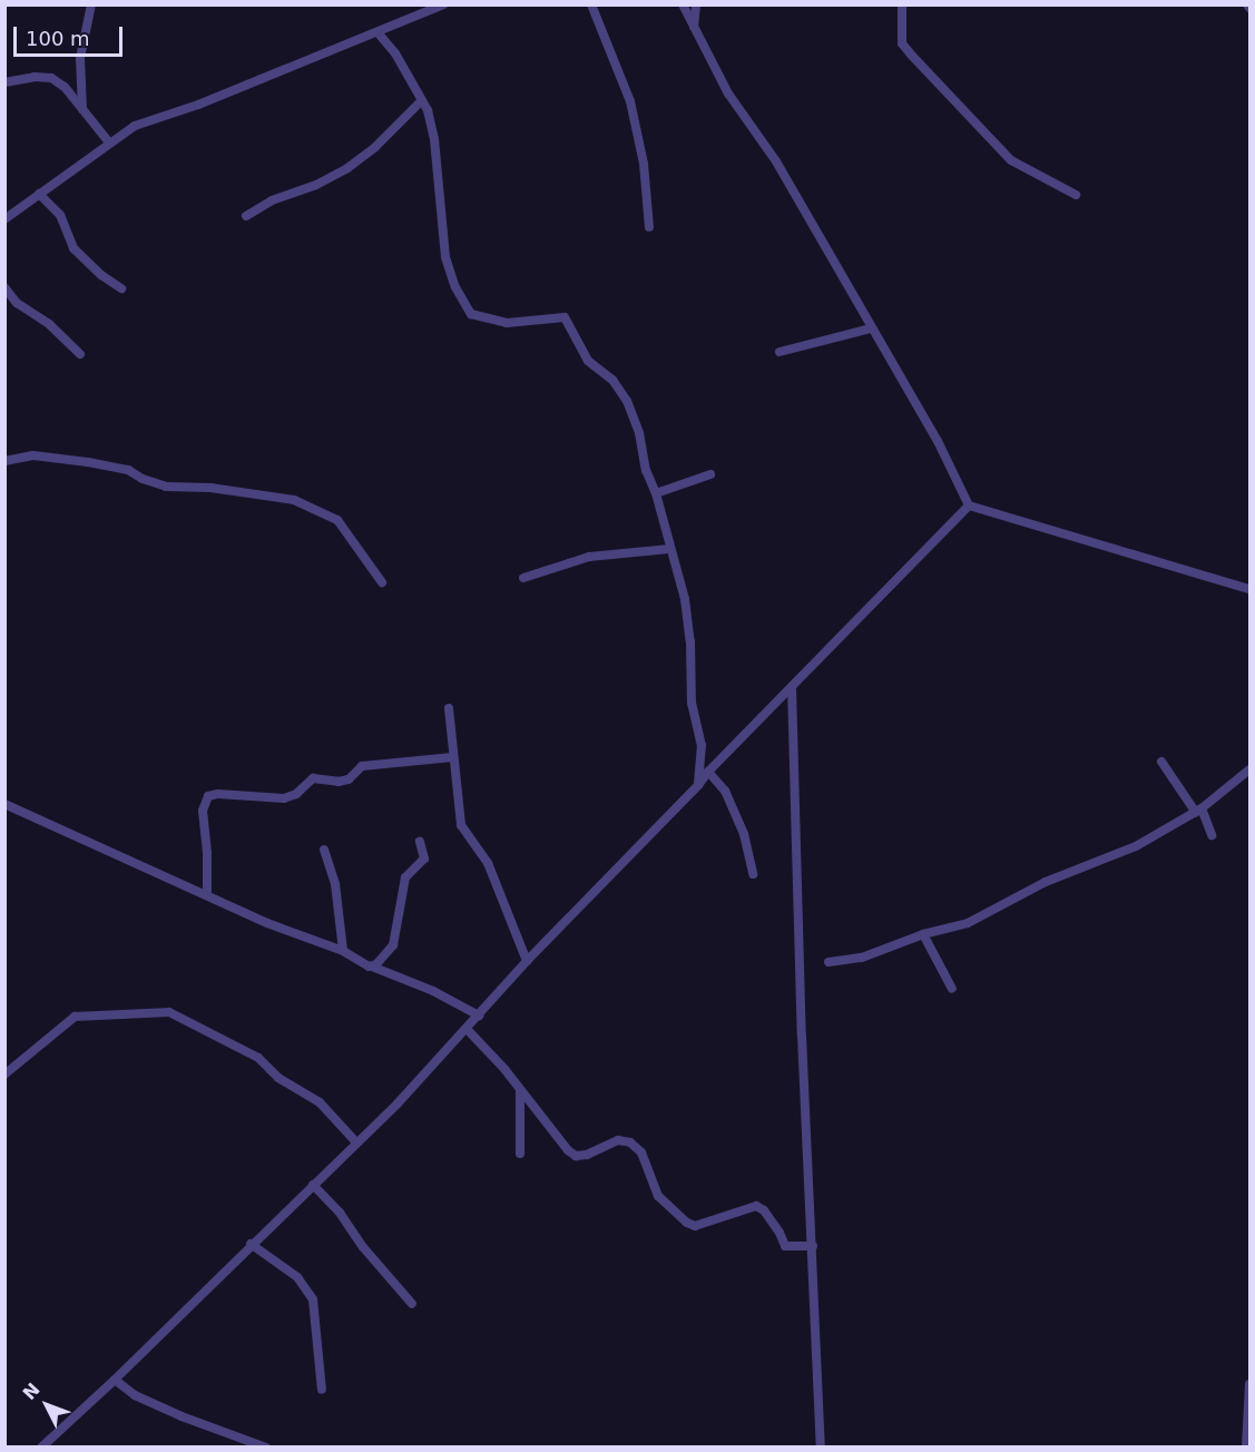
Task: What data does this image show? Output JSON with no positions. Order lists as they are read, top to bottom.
{
  "scale_bar": "100 m",
  "north": "top left"
}
